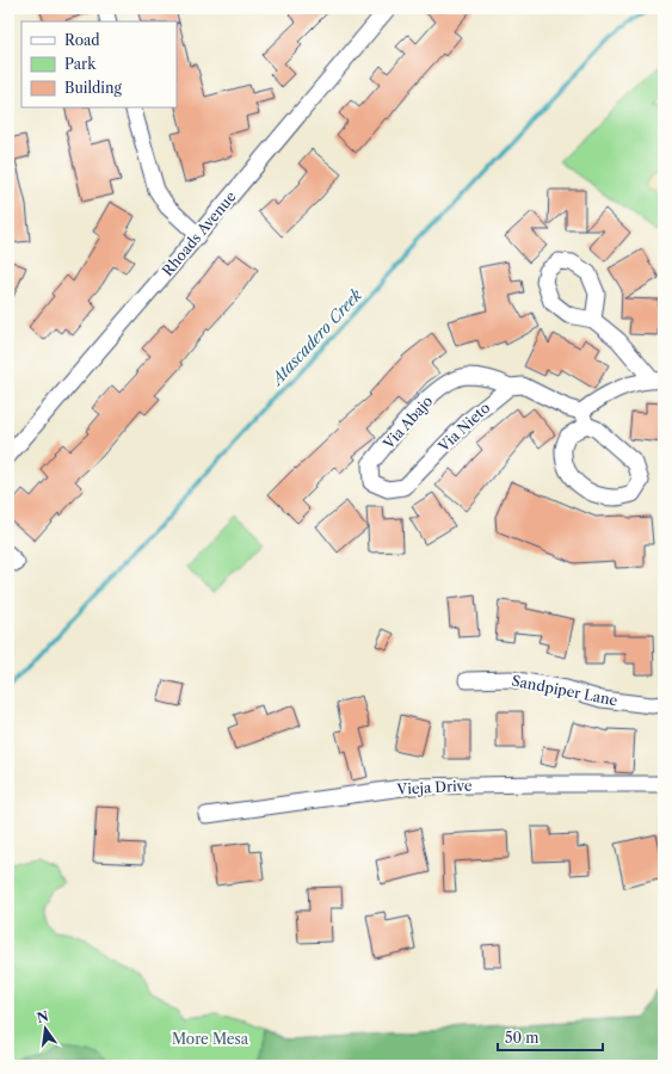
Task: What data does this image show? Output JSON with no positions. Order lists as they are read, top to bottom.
{
  "streets": {
    "street": [
      "Rhoads Avenue",
      "Via Abajo",
      "Via Nieto",
      "Sandpiper Lane",
      "Vieja Drive"
    ]
  },
  "crossings": [
    ["Via Abajo", "Via Nieto"]
  ],
  "water": ["Atascadero Creek"],
  "parks": ["More Mesa"],
  "legend": ["Road", "Park", "Building"],
  "scale_bar": "50 m",
  "north": "top"
}
